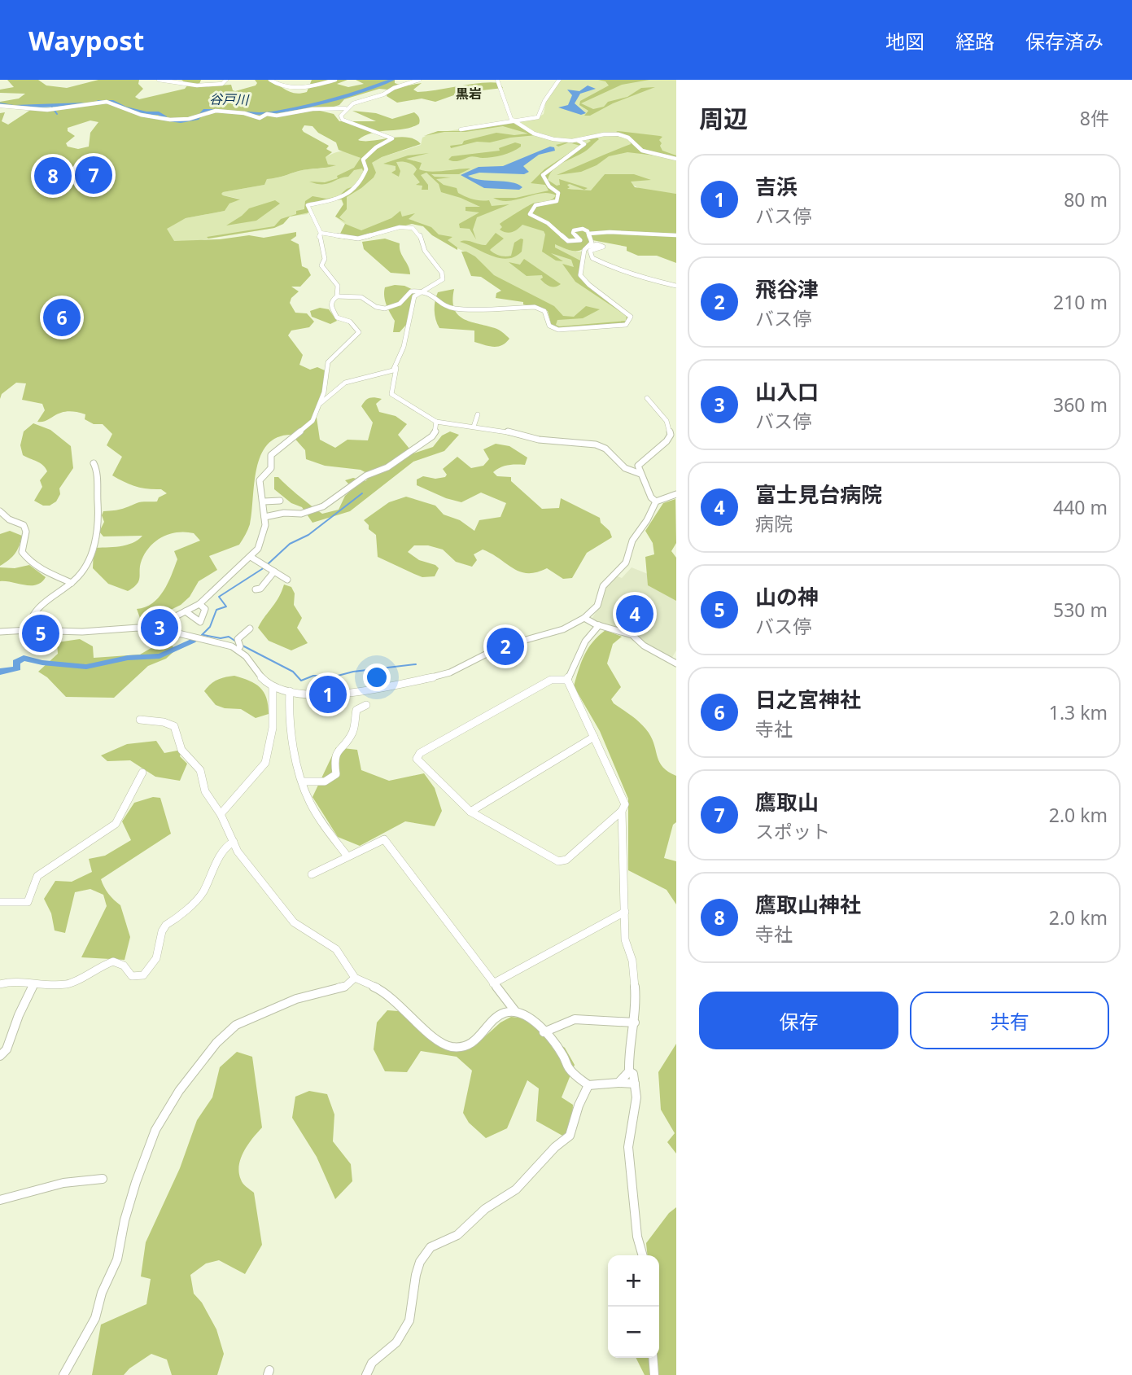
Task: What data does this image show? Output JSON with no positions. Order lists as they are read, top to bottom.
{
  "districts": ["黒岩"],
  "water": ["谷戸川"],
  "page": {
    "header": "Waypost",
    "nav": ["地図", "経路", "保存済み"],
    "heading": ["周辺", "8件"],
    "pins": [
      "7",
      "8",
      "6",
      "4",
      "3",
      "5",
      "2",
      "1"
    ],
    "list": [
      {
        "mark": "1",
        "name": "吉浜",
        "note": "バス停",
        "value": "80 m"
      },
      {
        "mark": "2",
        "name": "飛谷津",
        "note": "バス停",
        "value": "210 m"
      },
      {
        "mark": "3",
        "name": "山入口",
        "note": "バス停",
        "value": "360 m"
      },
      {
        "mark": "4",
        "name": "富士見台病院",
        "note": "病院",
        "value": "440 m"
      },
      {
        "mark": "5",
        "name": "山の神",
        "note": "バス停",
        "value": "530 m"
      },
      {
        "mark": "6",
        "name": "日之宮神社",
        "note": "寺社",
        "value": "1.3 km"
      },
      {
        "mark": "7",
        "name": "鷹取山",
        "note": "スポット",
        "value": "2.0 km"
      },
      {
        "mark": "8",
        "name": "鷹取山神社",
        "note": "寺社",
        "value": "2.0 km"
      }
    ],
    "buttons": ["保存", "共有"],
    "map_buttons": ["+", "−"]
  }
}
